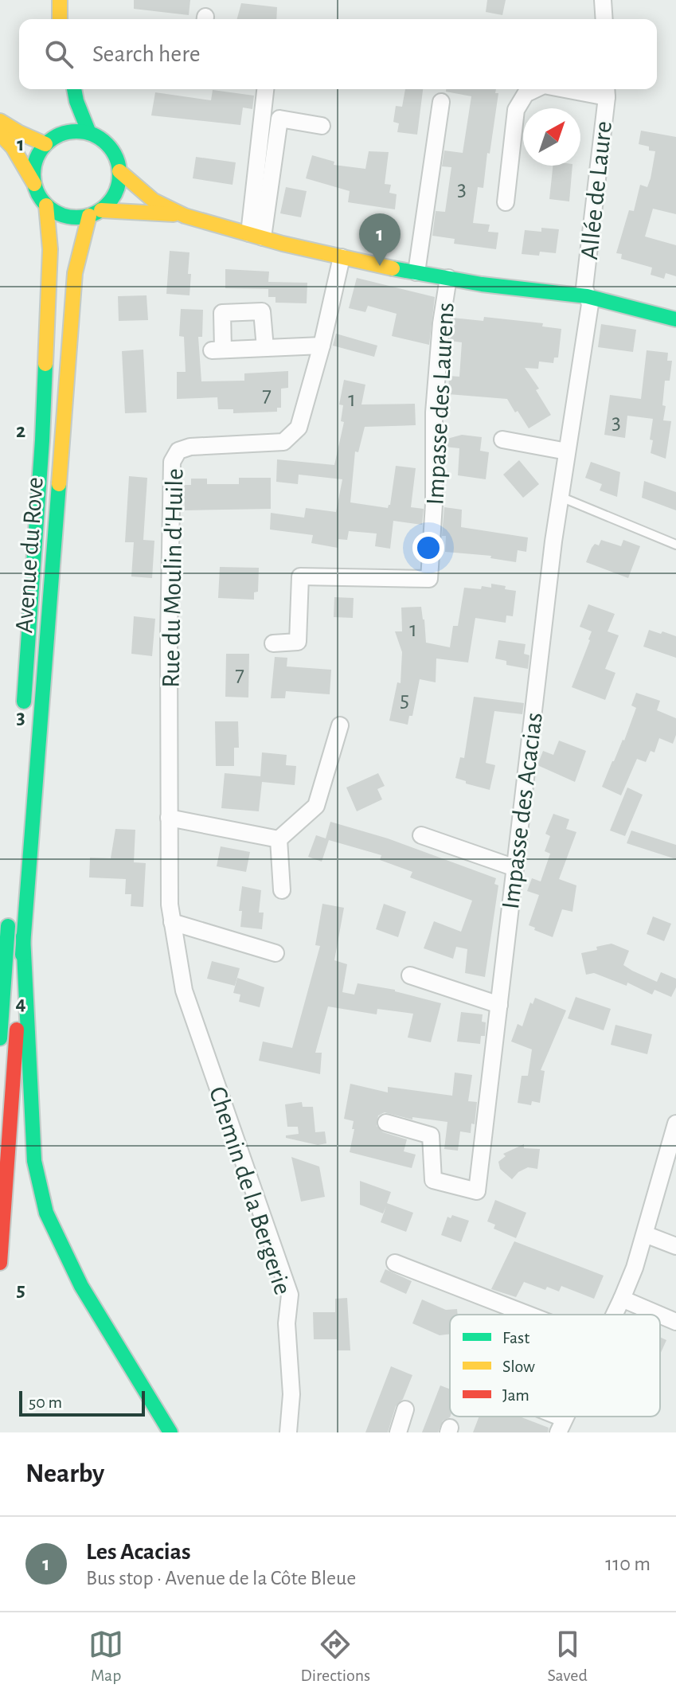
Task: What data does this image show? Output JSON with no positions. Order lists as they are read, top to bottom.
{
  "streets": {
    "main road": ["Avenue du Rove"],
    "street": [
      "Allée de Laure",
      "Impasse des Laurens",
      "Rue du Moulin d'Huile",
      "Impasse des Acacias",
      "Chemin de la Bergerie"
    ]
  },
  "crossings": [
    ["Allée de Laure", "Impasse des Acacias"],
    ["Rue du Moulin d'Huile", "Chemin de la Bergerie"]
  ],
  "house_numbers": [
    "3",
    "7",
    "1",
    "3",
    "1",
    "7",
    "5"
  ],
  "legend": ["Fast", "Slow", "Jam"],
  "scale_bar": "50 m",
  "north": "top right",
  "page": {
    "search": "Search here",
    "pins": "1",
    "scale": "50 m",
    "heading": "Nearby",
    "list": [
      {
        "mark": "1",
        "name": "Les Acacias",
        "note": "Bus stop · Avenue de la Côte Bleue",
        "value": "110 m"
      }
    ],
    "nav": ["Map", "Directions", "Saved"]
  },
  "grid": {
    "rows": [
      "1",
      "2",
      "3",
      "4",
      "5"
    ]
  }
}
